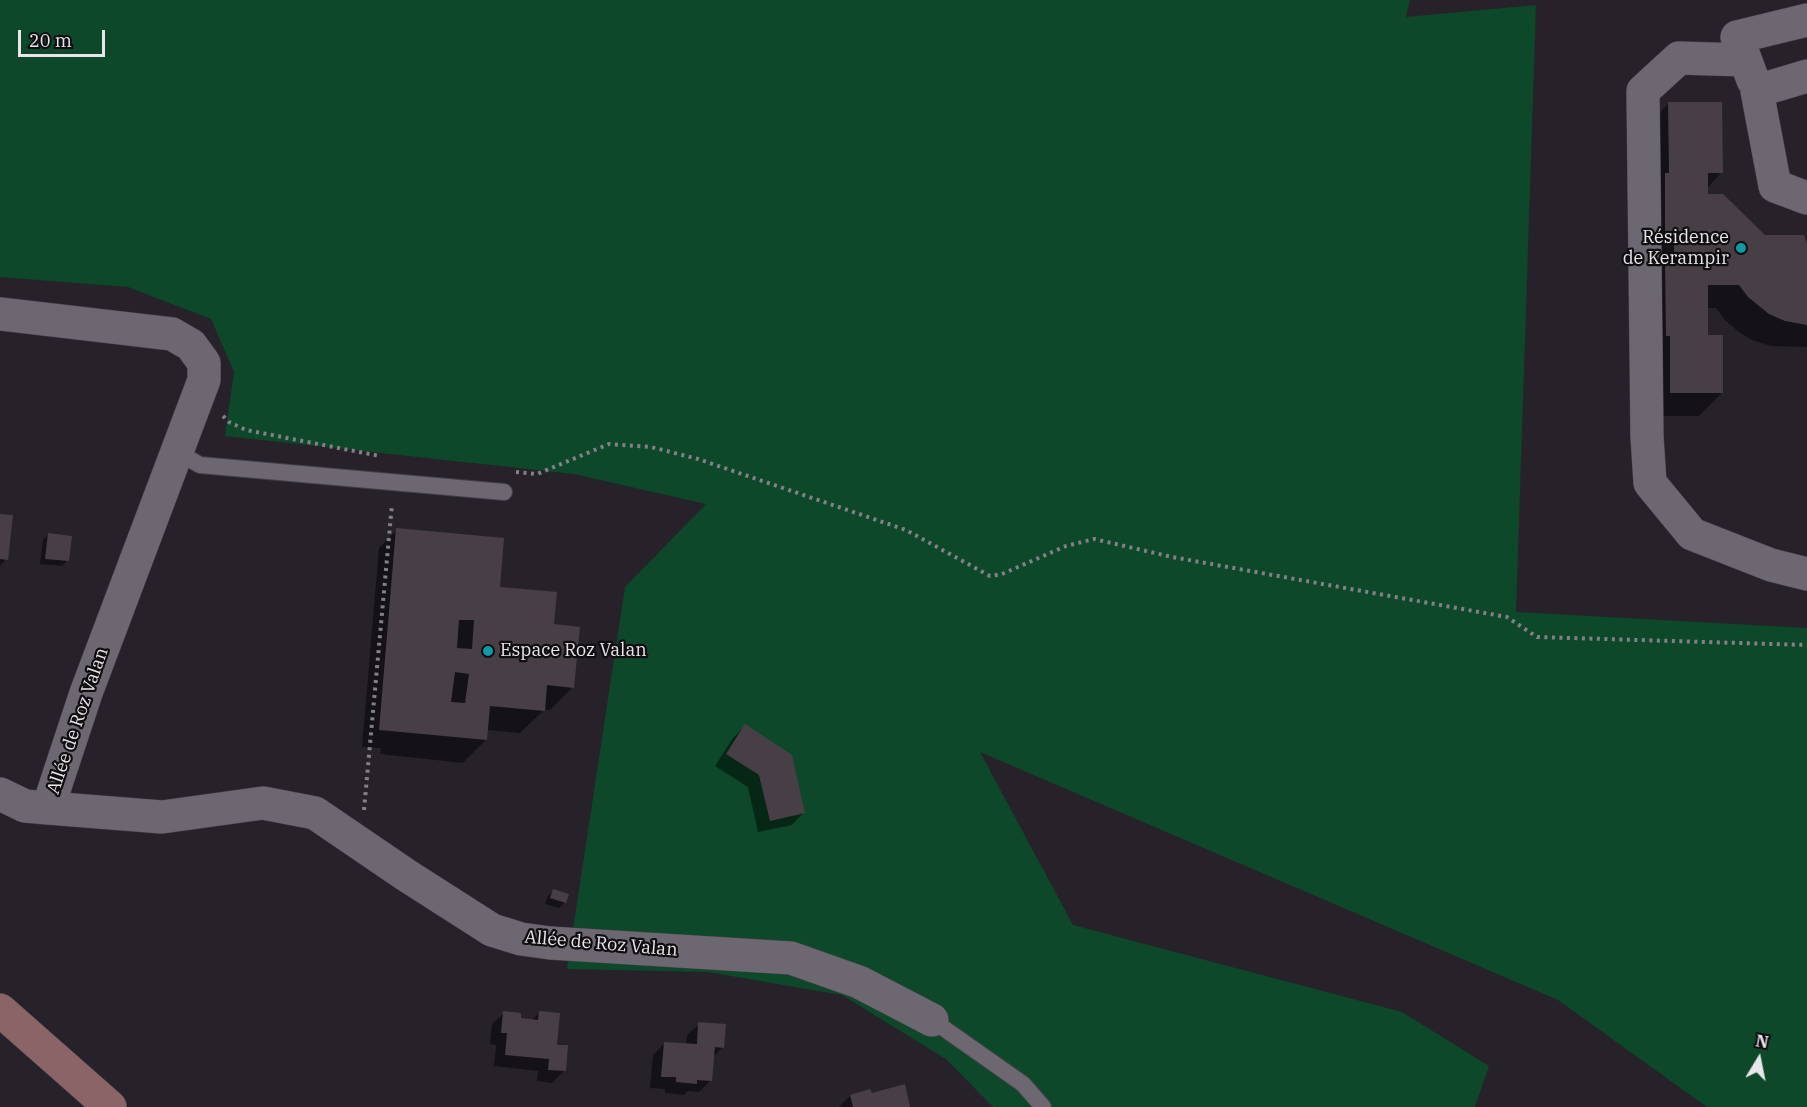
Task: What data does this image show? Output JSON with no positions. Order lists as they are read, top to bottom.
{
  "streets": {
    "street": ["Allée de Roz Valan"]
  },
  "places": ["Résidence de Kerampir", "Espace Roz Valan"],
  "scale_bar": "20 m",
  "north": "top"
}
